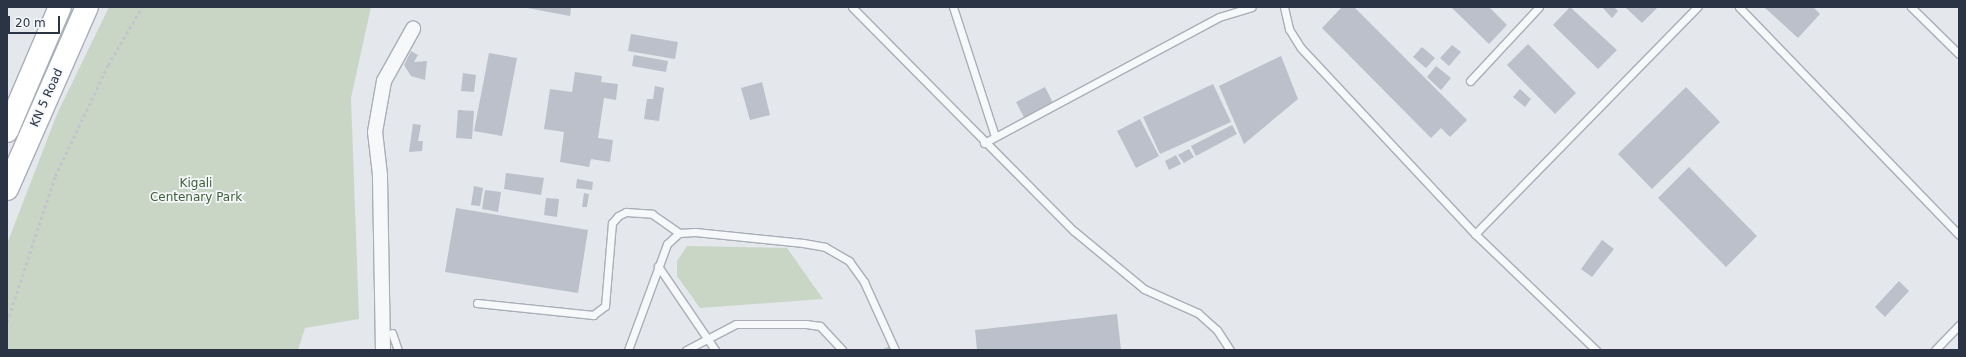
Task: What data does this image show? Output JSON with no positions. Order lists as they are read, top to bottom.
{
  "streets": {
    "main road": ["KN 5 Road"]
  },
  "parks": ["Kigali Centenary Park"],
  "scale_bar": "20 m"
}
